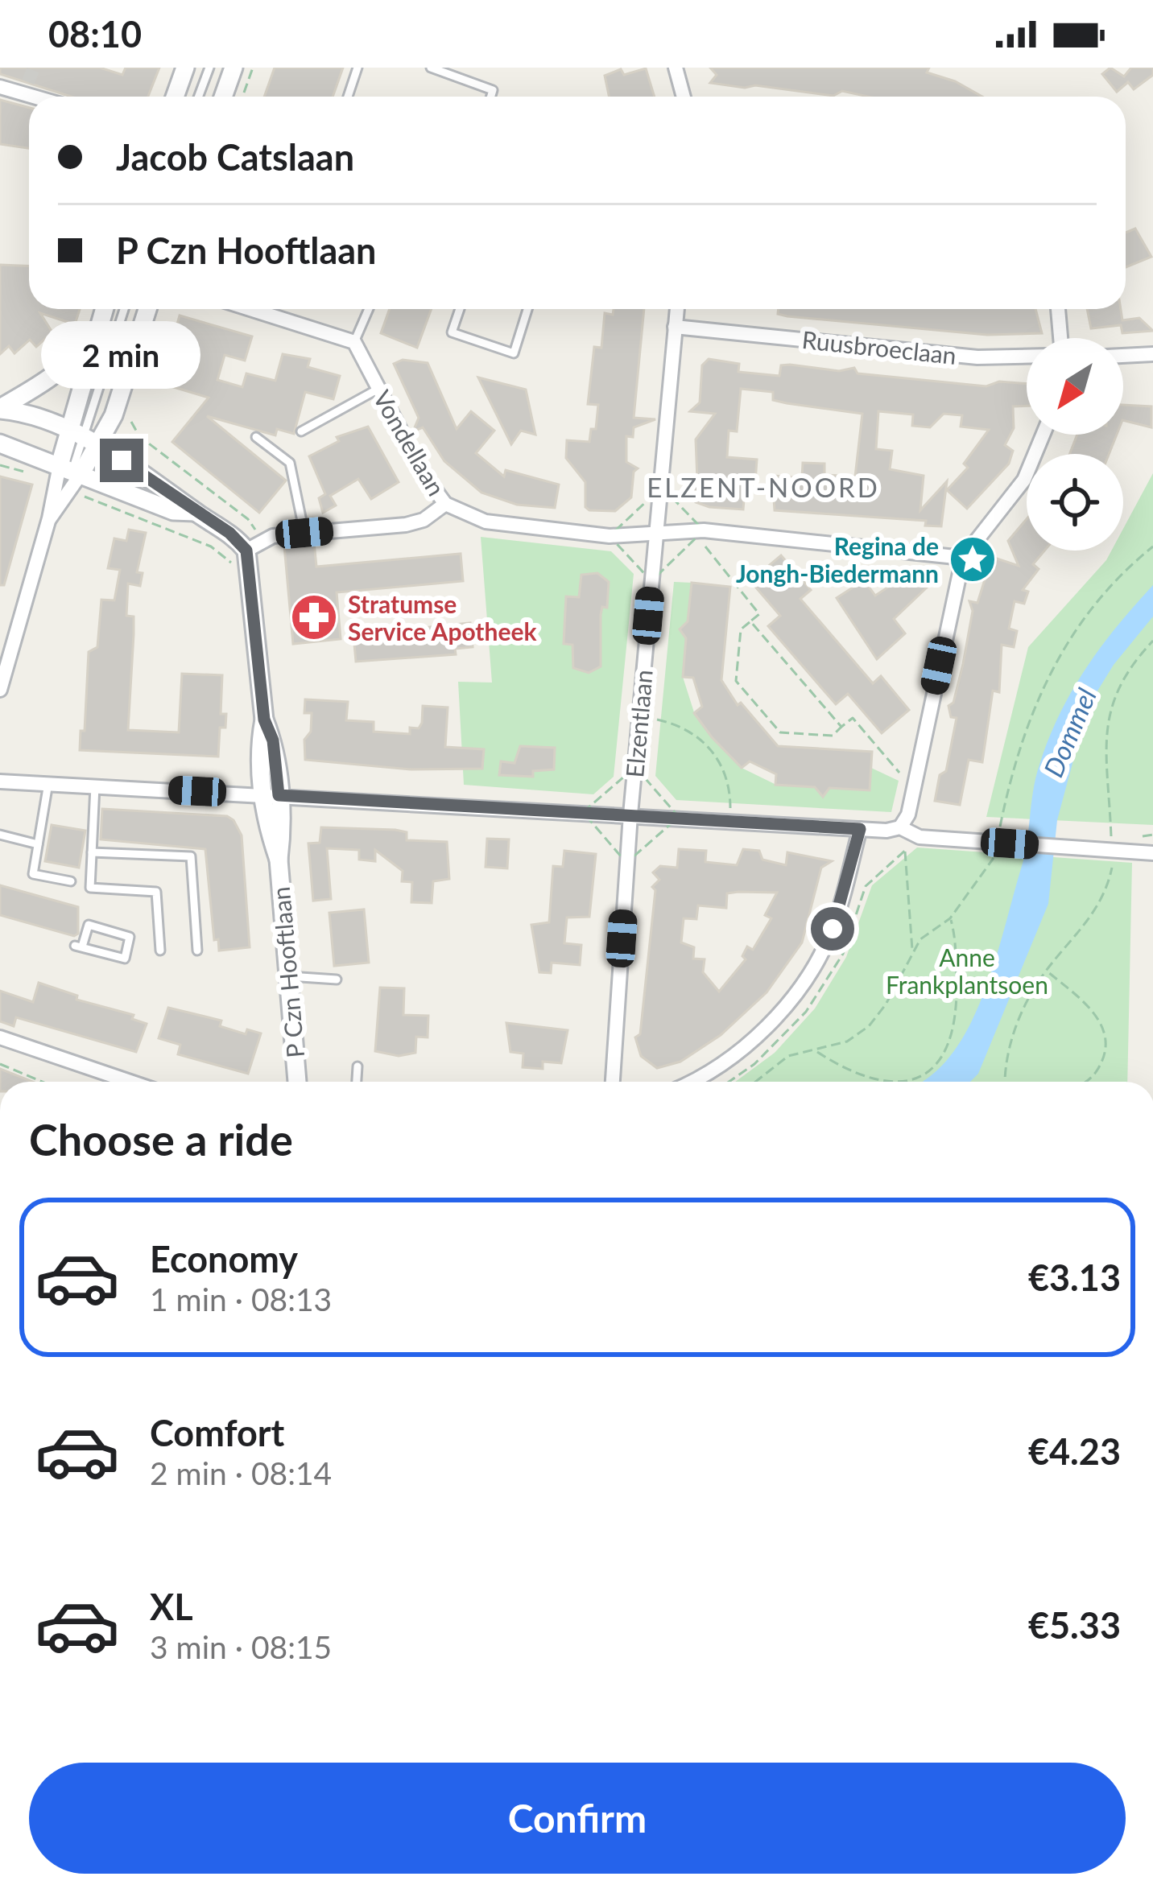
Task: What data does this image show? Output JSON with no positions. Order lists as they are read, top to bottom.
{
  "streets": {
    "street": [
      "Ruusbroeclaan",
      "Vondellaan",
      "Elzentlaan",
      "P Czn Hooftlaan"
    ]
  },
  "crossings": [
    ["Ruusbroeclaan", "Elzentlaan"],
    ["Vondellaan", "Elzentlaan"]
  ],
  "districts": ["ELZENT-NOORD"],
  "water": ["Dommel"],
  "parks": ["Anne Frankplantsoen"],
  "places": {
    "place": ["Regina de Jongh-Biedermann"],
    "pharmacy": ["Stratumse Service Apotheek"]
  },
  "north": "bottom left",
  "page": {
    "status": "08:10",
    "banner": ["Jacob Catslaan", "P Czn Hooftlaan"],
    "bubble": "2 min",
    "heading": "Choose a ride",
    "list": [
      {
        "name": "Economy",
        "note": "1 min · 08:13",
        "value": "€3.13"
      },
      {
        "name": "Comfort",
        "note": "2 min · 08:14",
        "value": "€4.23"
      },
      {
        "name": "XL",
        "note": "3 min · 08:15",
        "value": "€5.33"
      }
    ],
    "buttons": "Confirm"
  }
}
